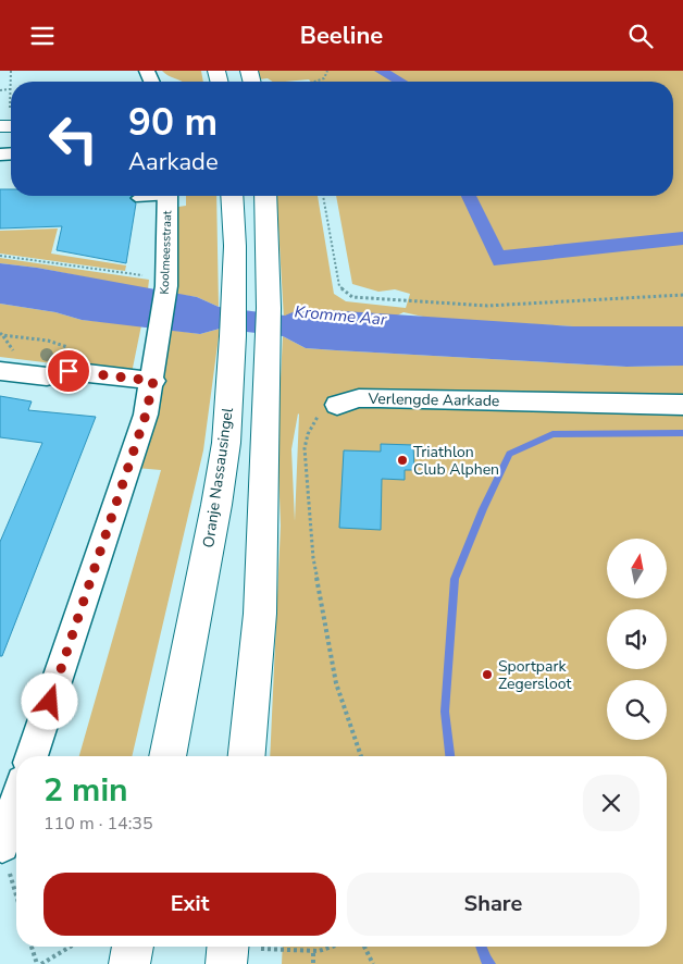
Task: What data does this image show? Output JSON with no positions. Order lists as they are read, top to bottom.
{
  "streets": {
    "main road": ["Oranje Nassausingel"],
    "street": ["Koolmeesstraat", "Verlengde Aarkade"]
  },
  "water": ["Kromme Aar"],
  "places": ["Triathlon Club Alphen", "Sportpark Zegersloot"],
  "north": "top",
  "page": {
    "header": "Beeline",
    "turn": ["90 m", "Aarkade"],
    "heading": ["2 min", "110 m · 14:35"],
    "buttons": ["Exit", "Share"]
  }
}
